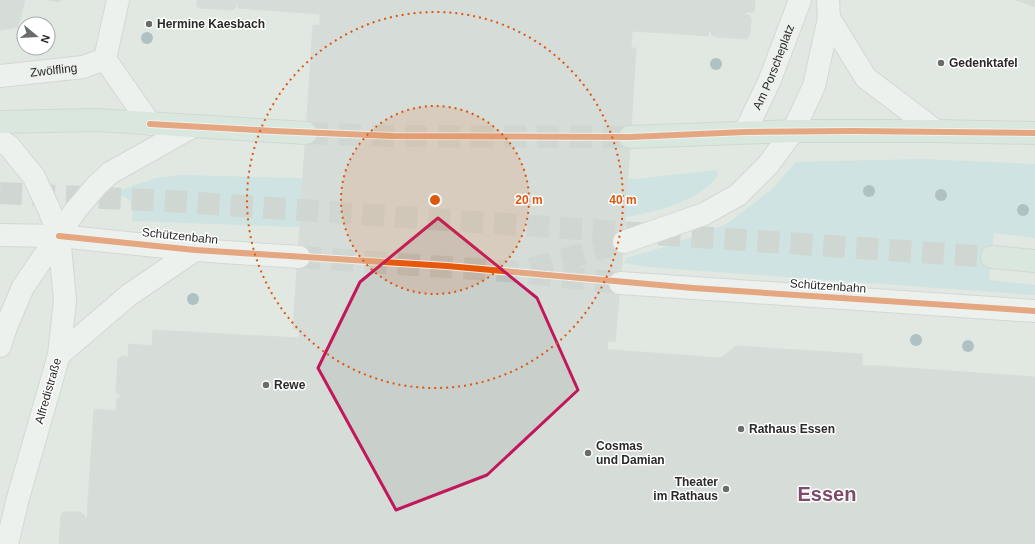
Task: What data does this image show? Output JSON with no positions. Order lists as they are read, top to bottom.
{
  "streets": {
    "street": [
      "Am Porscheplatz",
      "Zwölfling",
      "Schützenbahn",
      "Alfredistraße"
    ]
  },
  "crossings": [
    ["Schützenbahn", "Alfredistraße"]
  ],
  "districts": ["Essen"],
  "places": [
    "Hermine Kaesbach",
    "Gedenktafel",
    "Rewe",
    "Rathaus Essen",
    "Cosmas und Damian",
    "Theater im Rathaus"
  ],
  "north": "right",
  "rings": ["20 m", "40 m"]
}
